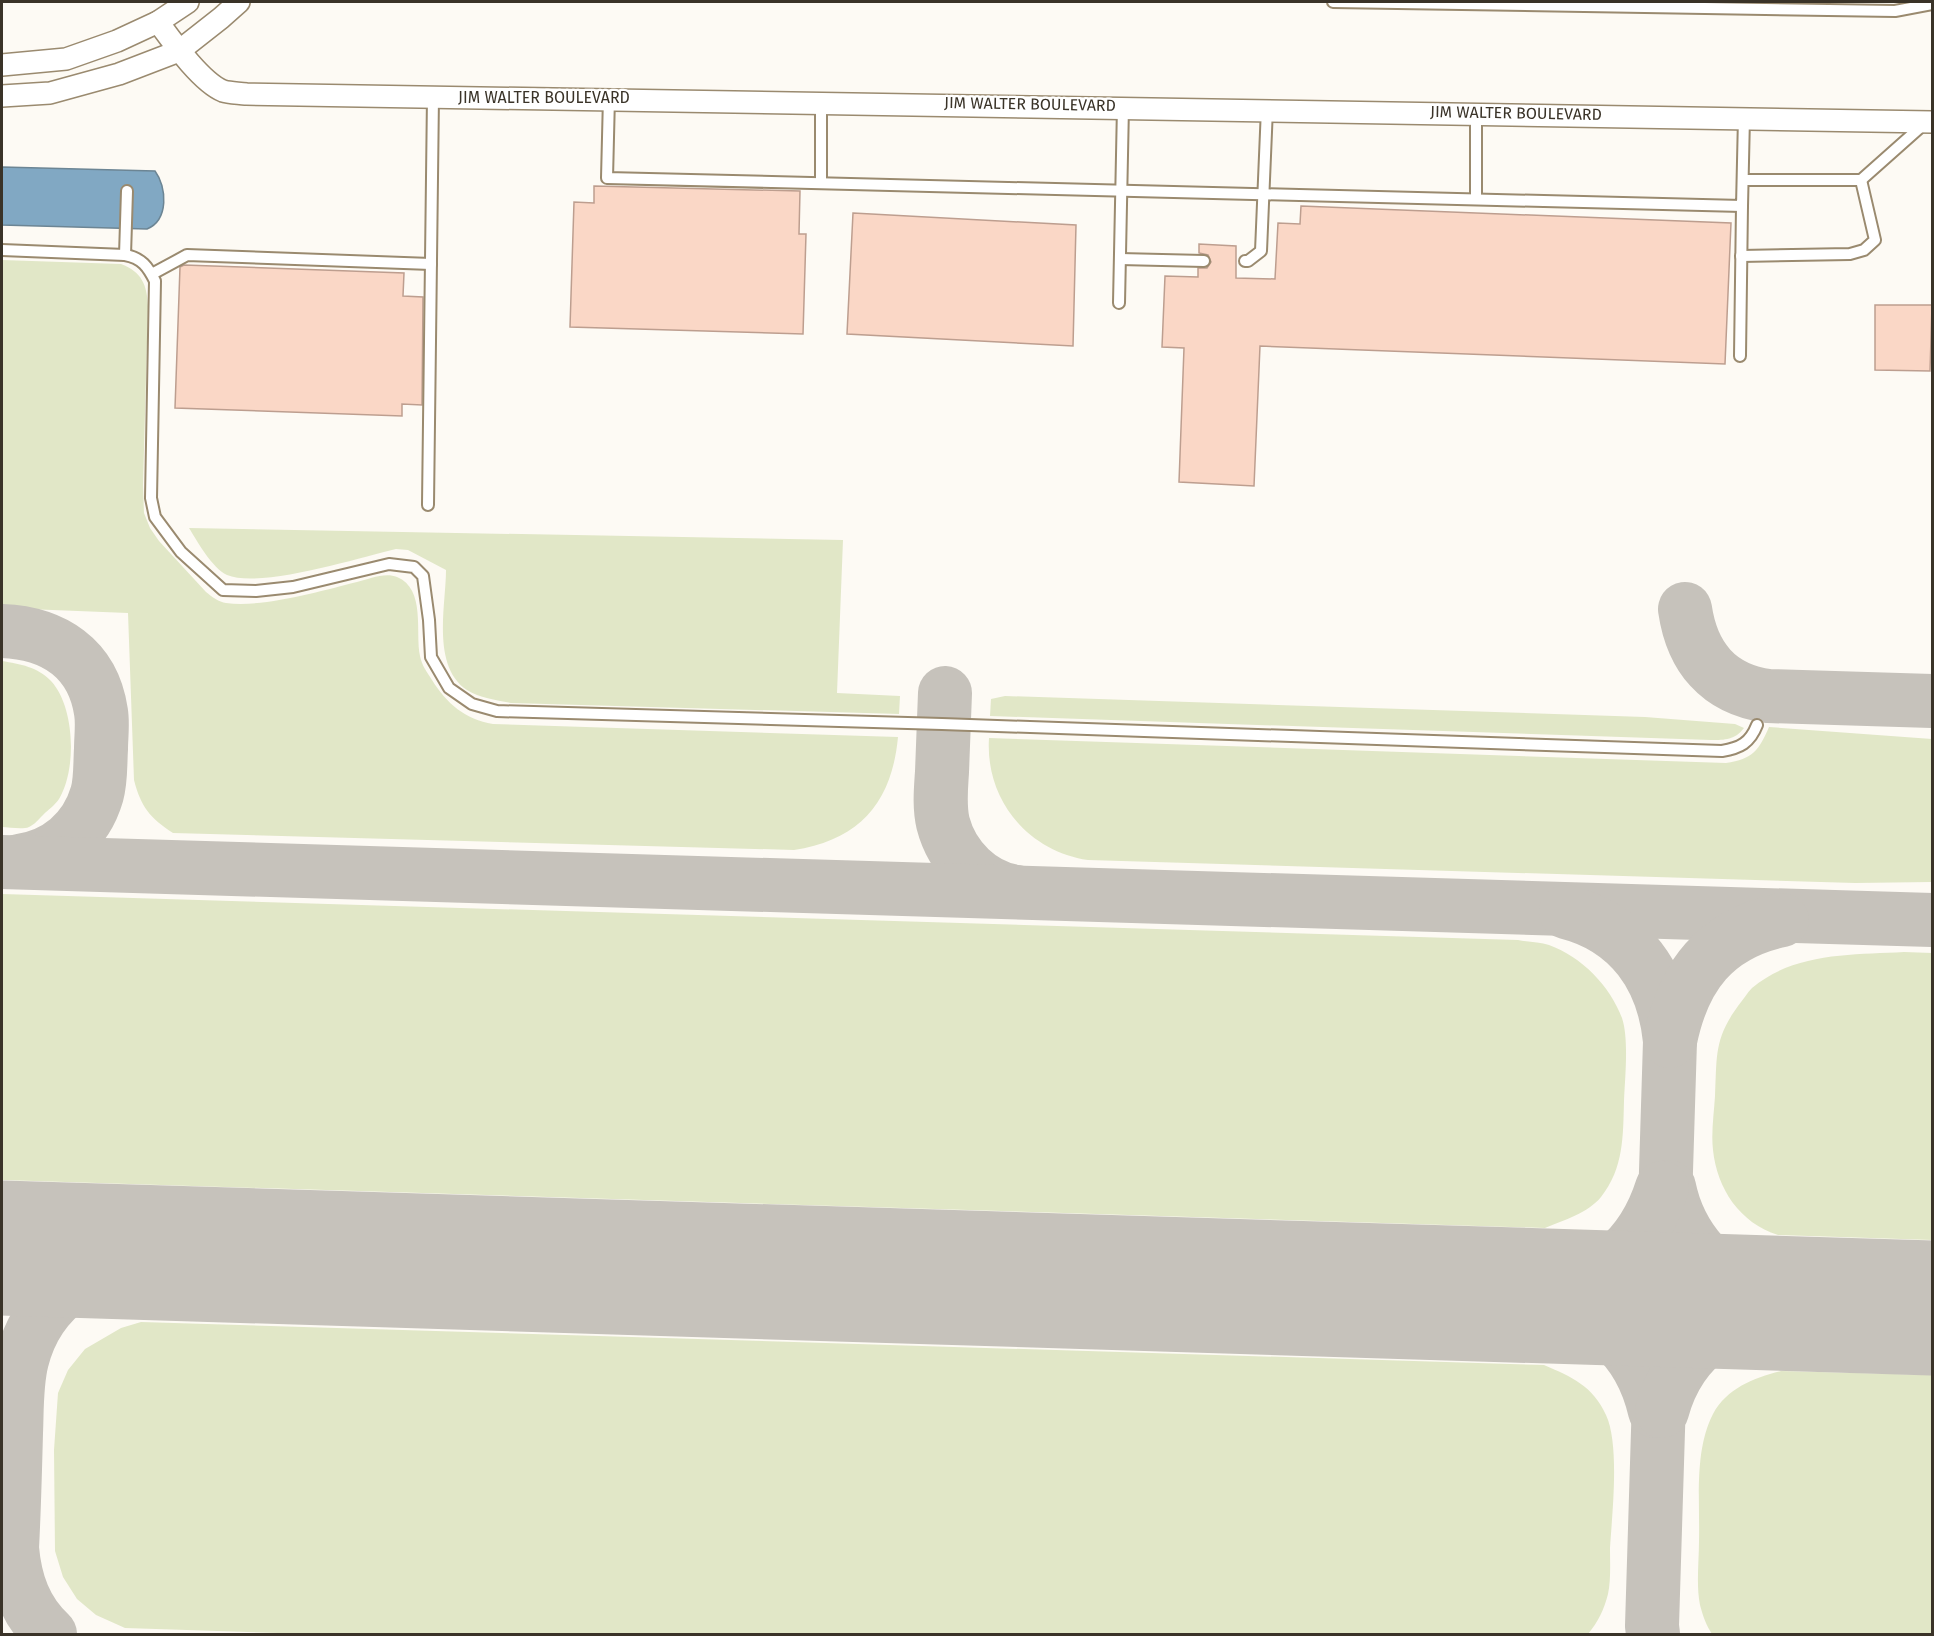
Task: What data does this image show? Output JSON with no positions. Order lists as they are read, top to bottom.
{
  "streets": {
    "street": ["JIM WALTER BOULEVARD"]
  }
}
